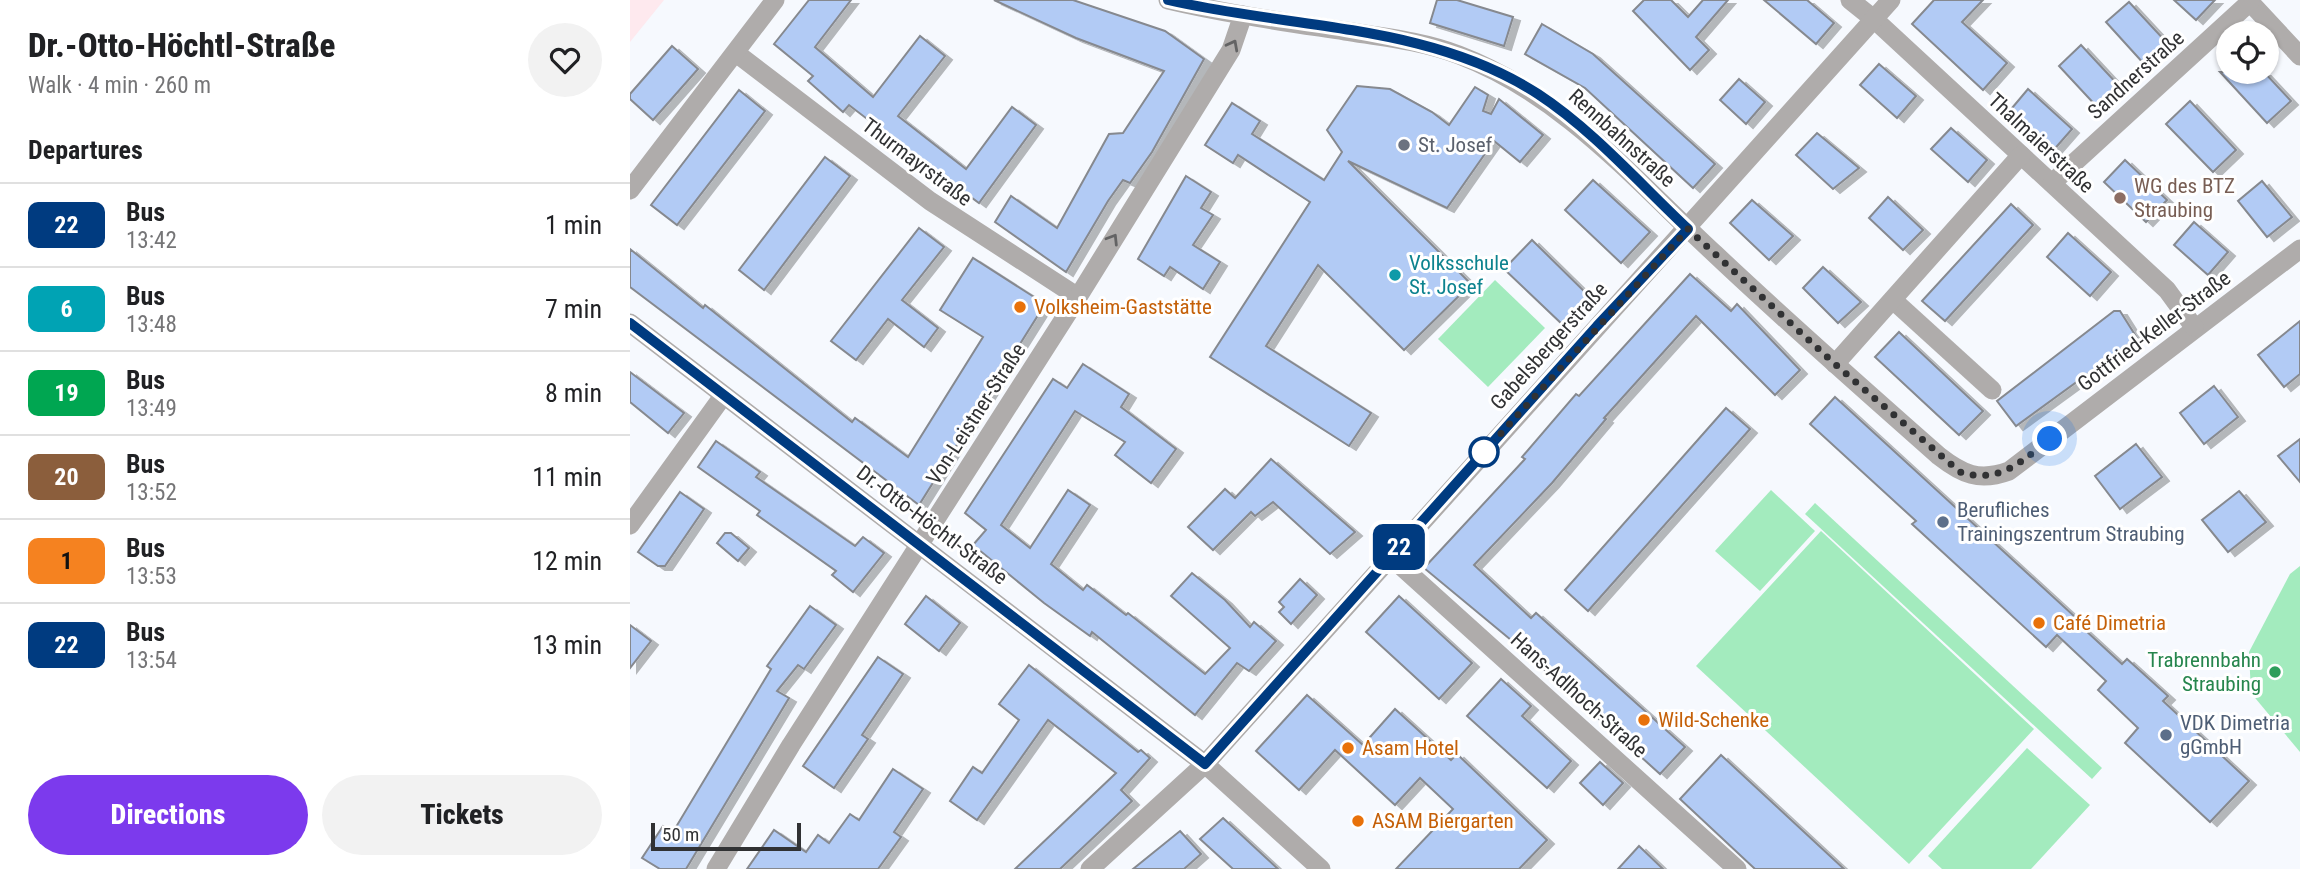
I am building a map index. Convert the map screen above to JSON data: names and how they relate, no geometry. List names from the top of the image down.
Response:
{
  "streets": {
    "street": [
      "Sandnerstraße",
      "Rennbahnstraße",
      "Thalmaierstraße",
      "Thurmayrstraße",
      "Gottfried-Keller-Straße",
      "Gabelsbergerstraße",
      "Von-Leistner-Straße",
      "Dr.-Otto-Höchtl-Straße",
      "Hans-Adlhoch-Straße"
    ]
  },
  "crossings": [
    ["Sandnerstraße", "Thalmaierstraße"],
    ["Rennbahnstraße", "Gottfried-Keller-Straße"],
    ["Rennbahnstraße", "Gabelsbergerstraße"],
    ["Rennbahnstraße", "Von-Leistner-Straße"],
    ["Thalmaierstraße", "Gottfried-Keller-Straße"],
    ["Thalmaierstraße", "Gabelsbergerstraße"],
    ["Thurmayrstraße", "Von-Leistner-Straße"],
    ["Gabelsbergerstraße", "Dr.-Otto-Höchtl-Straße"],
    ["Gabelsbergerstraße", "Hans-Adlhoch-Straße"],
    ["Von-Leistner-Straße", "Dr.-Otto-Höchtl-Straße"]
  ],
  "places": [
    "St. Josef",
    "WG des BTZ Straubing",
    "Volksschule St. Josef",
    "Volksheim-Gaststätte",
    "Berufliches Trainingszentrum Straubing",
    "Café Dimetria",
    "Trabrennbahn Straubing",
    "Wild-Schenke",
    "VDK Dimetria gGmbH",
    "Asam Hotel",
    "ASAM Biergarten"
  ],
  "lines": ["bus line 22"],
  "scale_bar": "50 m",
  "page": {
    "heading": [
      ["Dr.-Otto-Höchtl-Straße", "Walk · 4 min · 260 m"],
      "Departures"
    ],
    "on_map": "22",
    "list": [
      {
        "mark": "22",
        "name": "Bus",
        "note": "13:42",
        "value": "1 min"
      },
      {
        "mark": "6",
        "name": "Bus",
        "note": "13:48",
        "value": "7 min"
      },
      {
        "mark": "19",
        "name": "Bus",
        "note": "13:49",
        "value": "8 min"
      },
      {
        "mark": "20",
        "name": "Bus",
        "note": "13:52",
        "value": "11 min"
      },
      {
        "mark": "1",
        "name": "Bus",
        "note": "13:53",
        "value": "12 min"
      },
      {
        "mark": "22",
        "name": "Bus",
        "note": "13:54",
        "value": "13 min"
      }
    ],
    "buttons": ["Directions", "Tickets"],
    "scale": "50 m"
  }
}
